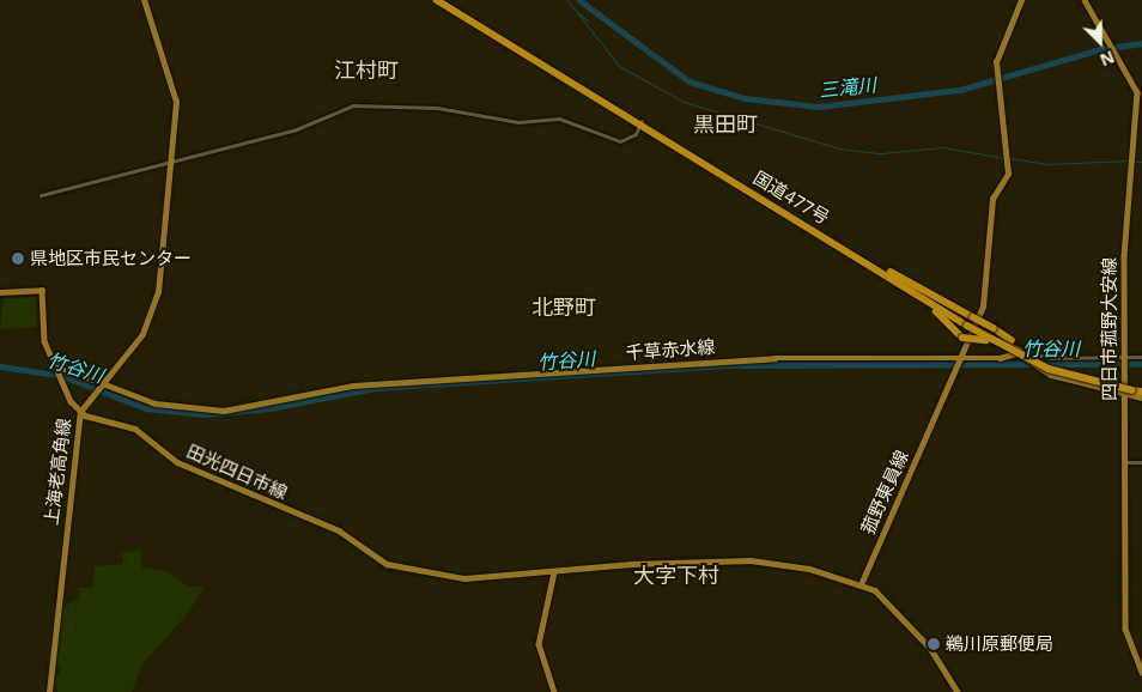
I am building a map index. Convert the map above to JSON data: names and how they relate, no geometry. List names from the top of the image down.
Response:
{
  "streets": {
    "highway": ["国道477号"],
    "main road": [
      "四日市菰野大安線",
      "千草赤水線",
      "上海老高角線",
      "田光四日市線",
      "菰野東員線"
    ]
  },
  "crossings": [
    ["千草赤水線", "上海老高角線"],
    ["千草赤水線", "菰野東員線"],
    ["上海老高角線", "田光四日市線"]
  ],
  "districts": [
    "江村町",
    "黒田町",
    "北野町",
    "大字下村"
  ],
  "water": ["三滝川", "竹谷川"],
  "places": ["県地区市民センター", "鵜川原郵便局"],
  "north": "bottom right"
}
